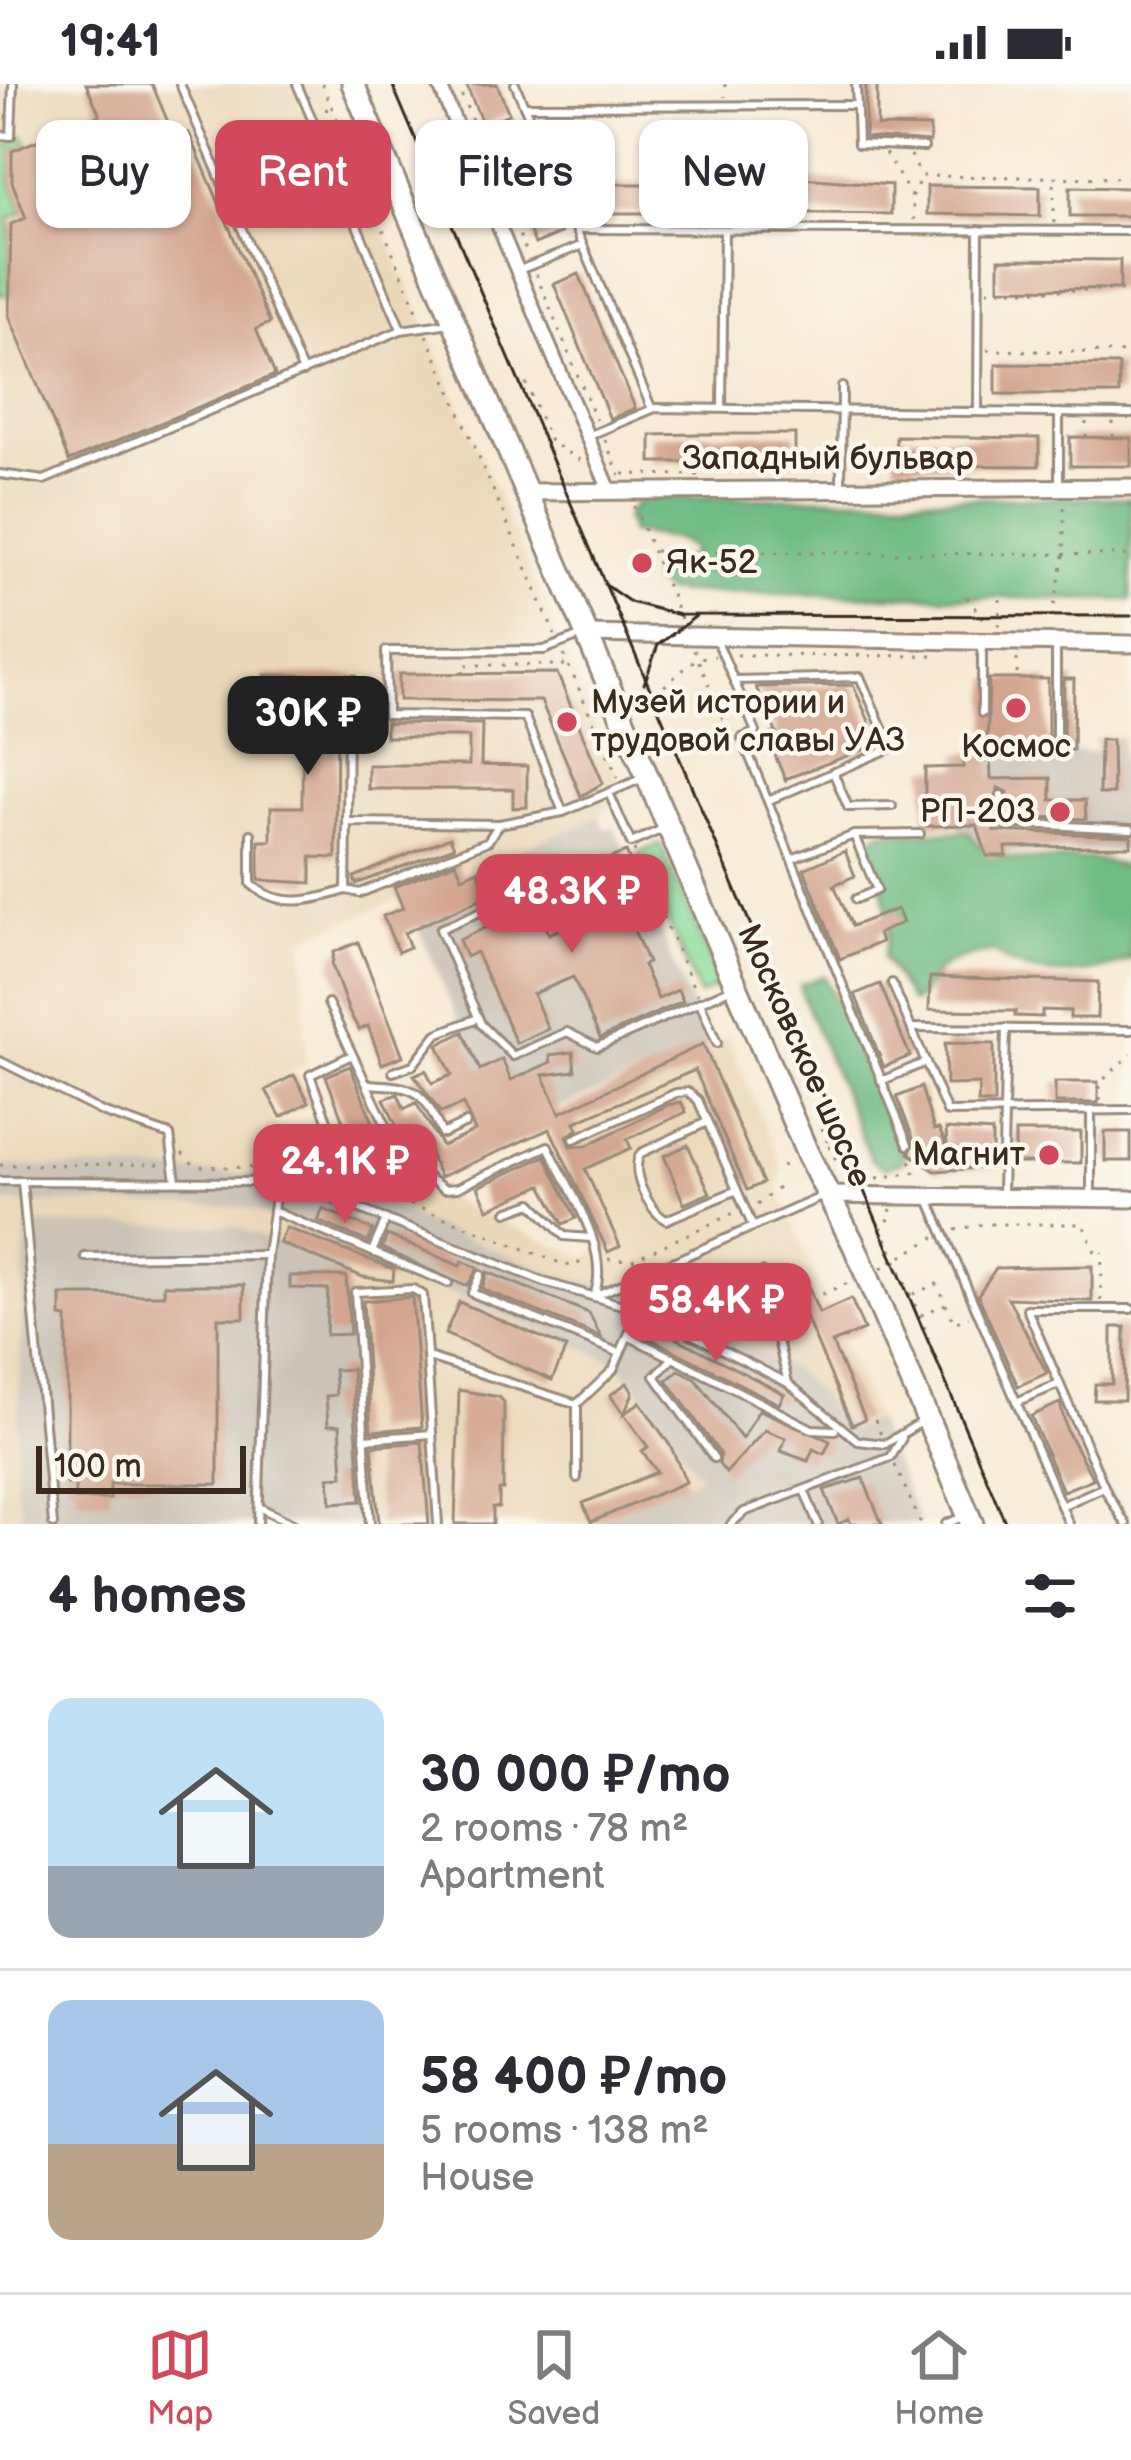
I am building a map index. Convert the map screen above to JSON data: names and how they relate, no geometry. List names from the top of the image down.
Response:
{
  "streets": {
    "main road": ["Московское шоссе"],
    "street": ["Западный бульвар"]
  },
  "crossings": [
    ["Западный бульвар", "Московское шоссе"]
  ],
  "places": [
    "Як-52",
    "Космос",
    "Музей истории и трудовой славы УАЗ",
    "РП-203",
    "Магнит"
  ],
  "scale_bar": "100 m",
  "page": {
    "status": "19:41",
    "chip": [
      "Buy",
      "Rent",
      "Filters",
      "New"
    ],
    "price": [
      "30K ₽",
      "48.3K ₽",
      "24.1K ₽",
      "58.4K ₽"
    ],
    "scale": "100 m",
    "heading": "4 homes",
    "list": [
      {
        "name": "30 000 ₽/mo",
        "note": "2 rooms · 78 m² · Apartment"
      },
      {
        "name": "58 400 ₽/mo",
        "note": "5 rooms · 138 m² · House"
      }
    ],
    "tabs": ["Map", "Saved", "Home"]
  }
}
